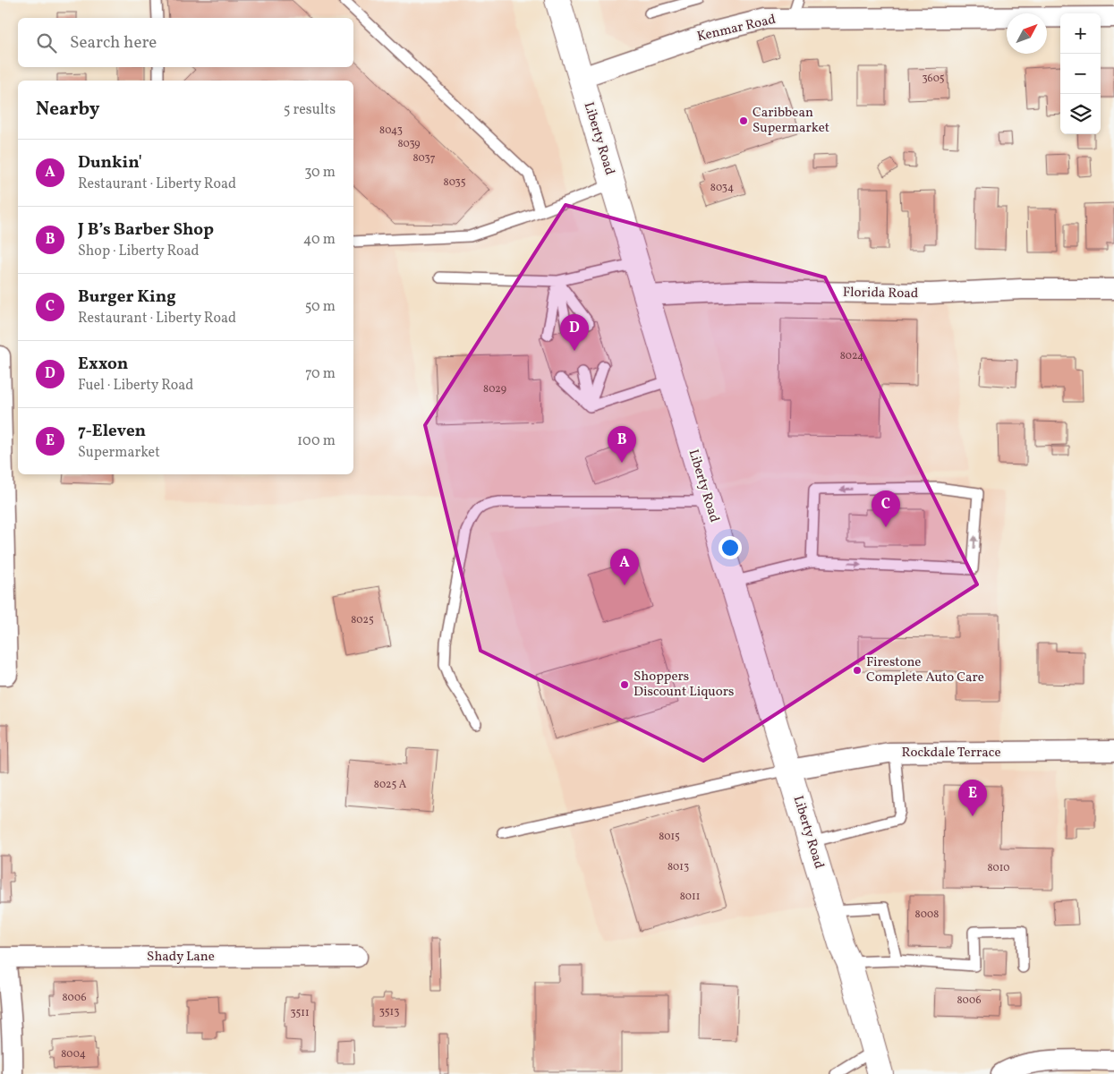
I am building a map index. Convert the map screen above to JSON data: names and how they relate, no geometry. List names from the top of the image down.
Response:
{
  "streets": {
    "main road": ["Liberty Road"],
    "street": [
      "Kenmar Road",
      "Florida Road",
      "Rockdale Terrace",
      "Shady Lane"
    ]
  },
  "crossings": [
    ["Kenmar Road", "Liberty Road"],
    ["Liberty Road", "Florida Road"],
    ["Liberty Road", "Rockdale Terrace"]
  ],
  "places": ["Caribbean Supermarket", "Firestone Complete Auto Care", "Shoppers Discount Liquors"],
  "house_numbers": [
    "3605",
    "8043",
    "8039",
    "8037",
    "8035",
    "8034",
    "8024",
    "8029",
    "8025",
    "8025 A",
    "8015",
    "8013",
    "8010",
    "8011",
    "8008",
    "8006",
    "8006",
    "3513",
    "3511",
    "8004"
  ],
  "north": "top right",
  "page": {
    "map_buttons": ["+", "−"],
    "search": "Search here",
    "heading": ["Nearby", "5 results"],
    "list": [
      {
        "mark": "A",
        "name": "Dunkin'",
        "note": "Restaurant · Liberty Road",
        "value": "30 m"
      },
      {
        "mark": "B",
        "name": "J B’s Barber Shop",
        "note": "Shop · Liberty Road",
        "value": "40 m"
      },
      {
        "mark": "C",
        "name": "Burger King",
        "note": "Restaurant · Liberty Road",
        "value": "50 m"
      },
      {
        "mark": "D",
        "name": "Exxon",
        "note": "Fuel · Liberty Road",
        "value": "70 m"
      },
      {
        "mark": "E",
        "name": "7-Eleven",
        "note": "Supermarket",
        "value": "100 m"
      }
    ],
    "pins": [
      "D",
      "B",
      "C",
      "A",
      "E"
    ]
  }
}
